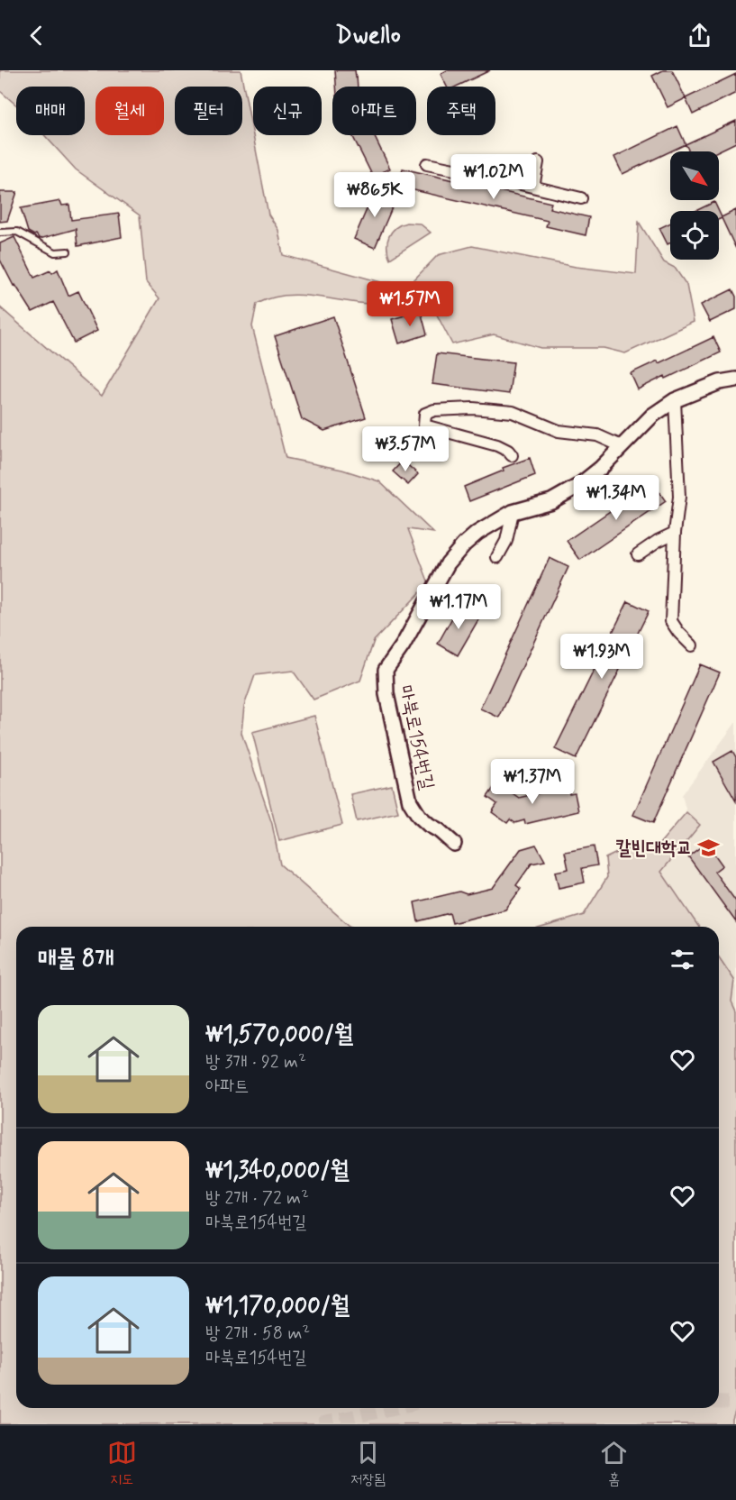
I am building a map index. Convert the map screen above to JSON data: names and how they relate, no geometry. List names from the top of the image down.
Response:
{
  "streets": {
    "street": ["마북로154번길"]
  },
  "places": {
    "school or university": ["칼빈대학교"]
  },
  "north": "bottom right",
  "page": {
    "header": "Dwello",
    "chip": [
      "매매",
      "월세",
      "필터",
      "신규",
      "아파트",
      "주택"
    ],
    "price": [
      "₩1.02M",
      "₩865K",
      "₩1.57M",
      "₩3.57M",
      "₩1.34M",
      "₩1.17M",
      "₩1.93M",
      "₩1.37M"
    ],
    "heading": "매물 8개",
    "list": [
      {
        "name": "₩1,570,000/월",
        "note": "방 3개 · 92 m² · 아파트"
      },
      {
        "name": "₩1,340,000/월",
        "note": "방 2개 · 72 m² · 마북로154번길"
      },
      {
        "name": "₩1,170,000/월",
        "note": "방 2개 · 58 m² · 마북로154번길"
      }
    ],
    "tabs": ["지도", "저장됨", "홈"]
  }
}
